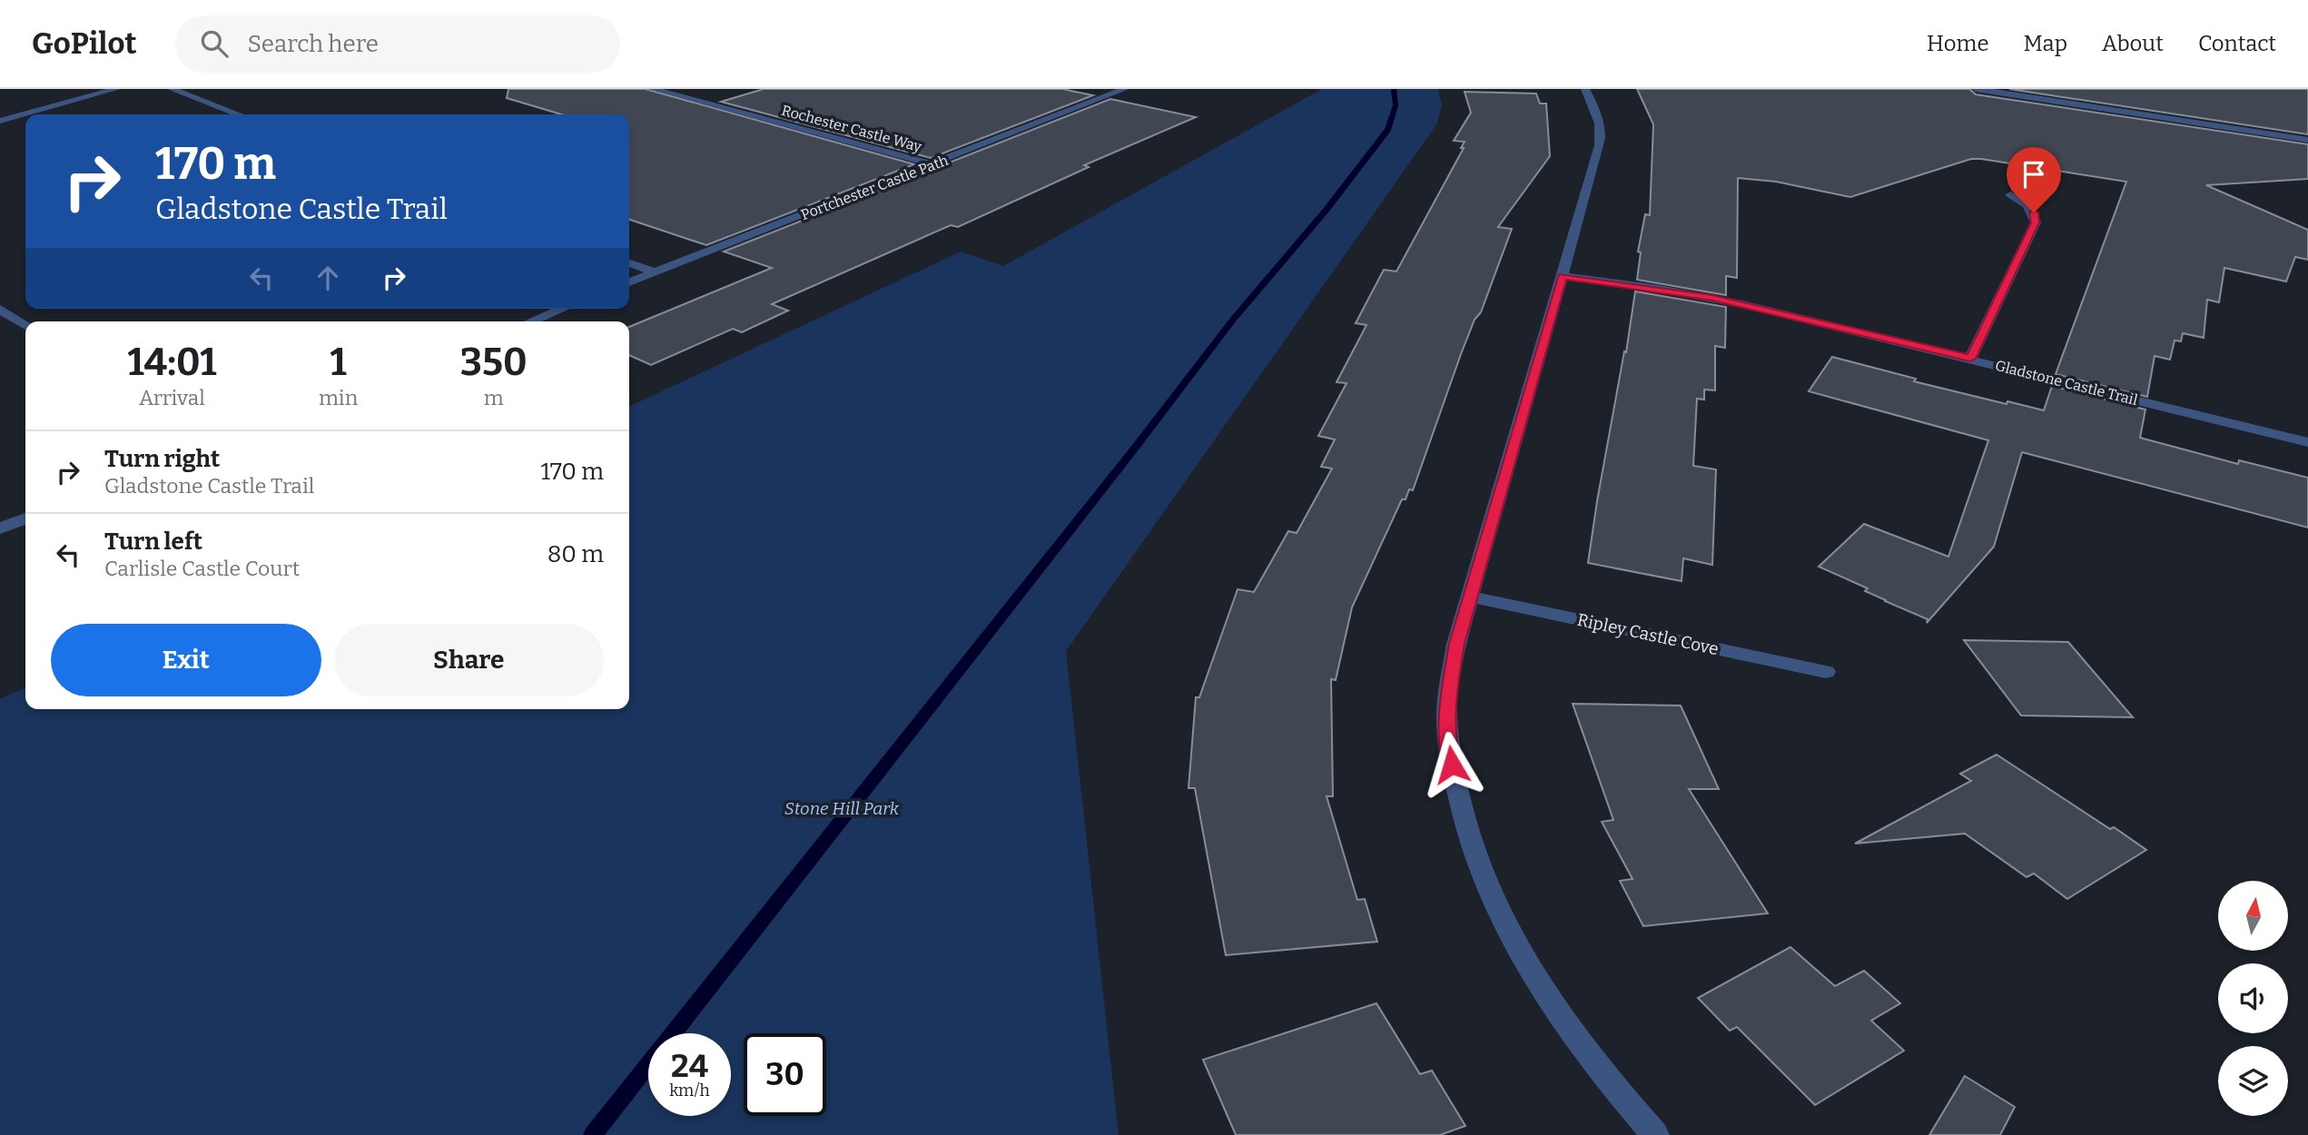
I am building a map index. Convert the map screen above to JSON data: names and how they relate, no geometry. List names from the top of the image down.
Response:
{
  "streets": {
    "street": [
      "Rochester Castle Way",
      "Portchester Castle Path",
      "Gladstone Castle Trail",
      "Ripley Castle Cove"
    ]
  },
  "crossings": [
    ["Rochester Castle Way", "Portchester Castle Path"]
  ],
  "parks": ["Stone Hill Park"],
  "north": "top",
  "page": {
    "header": "GoPilot",
    "search": "Search here",
    "nav": [
      "Home",
      "Map",
      "About",
      "Contact"
    ],
    "turn": ["170 m", "Gladstone Castle Trail"],
    "eta": [
      "14:01",
      "Arrival",
      "1",
      "min",
      "350",
      "m"
    ],
    "list": [
      {
        "name": "Turn right",
        "note": "Gladstone Castle Trail",
        "value": "170 m"
      },
      {
        "name": "Turn left",
        "note": "Carlisle Castle Court",
        "value": "80 m"
      }
    ],
    "buttons": ["Exit", "Share"],
    "speed": "24 km/h",
    "limit": "30"
  }
}
